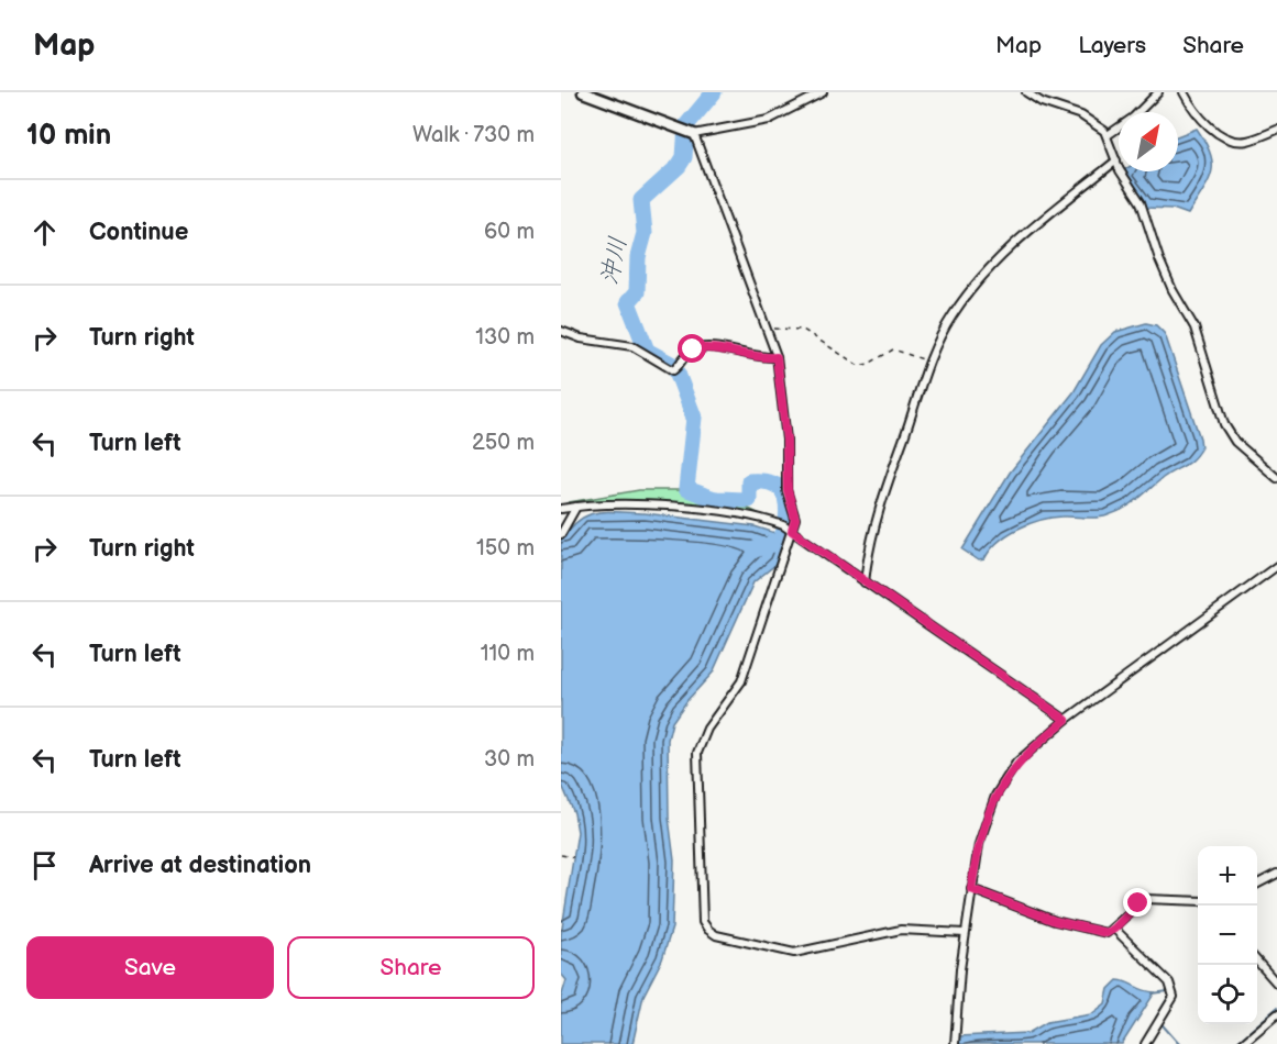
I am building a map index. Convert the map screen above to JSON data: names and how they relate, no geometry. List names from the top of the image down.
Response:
{
  "water": ["沖川"],
  "north": "top right",
  "page": {
    "header": "Map",
    "nav": ["Map", "Layers", "Share"],
    "heading": ["10 min", "Walk · 730 m"],
    "list": [
      ["Continue", "60 m"],
      ["Turn right", "130 m"],
      ["Turn left", "250 m"],
      ["Turn right", "150 m"],
      ["Turn left", "110 m"],
      ["Turn left", "30 m"],
      "Arrive at destination"
    ],
    "map_buttons": ["+", "−"],
    "buttons": ["Save", "Share"]
  }
}
